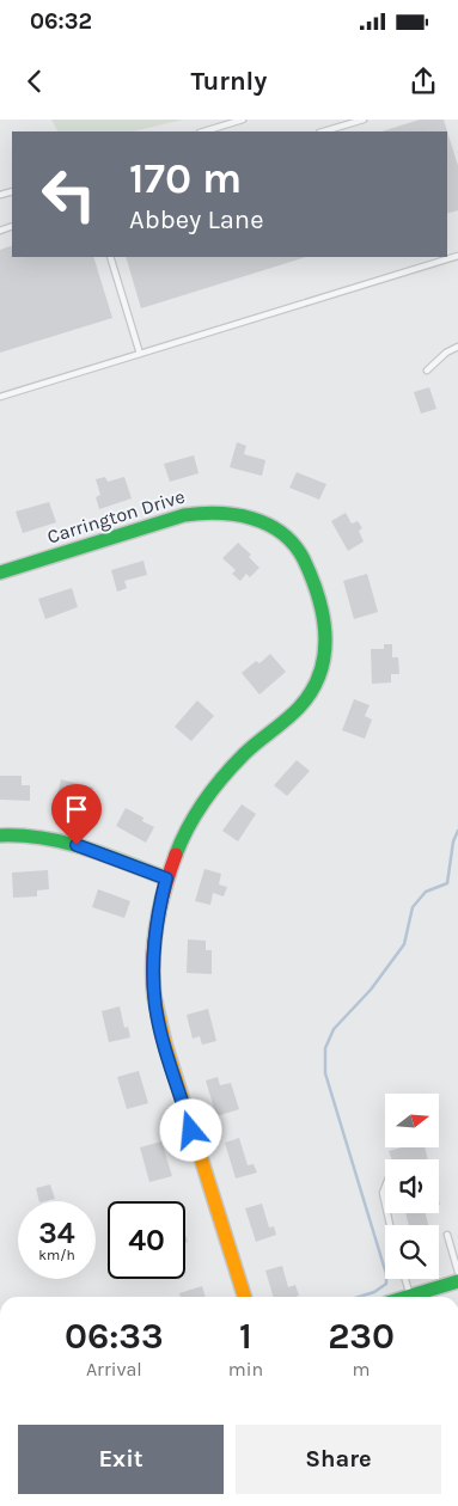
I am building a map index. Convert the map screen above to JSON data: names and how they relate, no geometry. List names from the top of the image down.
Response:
{
  "streets": {
    "street": ["Carrington Drive"]
  },
  "north": "right",
  "page": {
    "status": "06:32",
    "header": "Turnly",
    "turn": ["170 m", "Abbey Lane"],
    "speed": "34 km/h",
    "limit": "40",
    "eta": [
      "06:33",
      "Arrival",
      "1",
      "min",
      "230",
      "m"
    ],
    "buttons": ["Exit", "Share"]
  }
}
